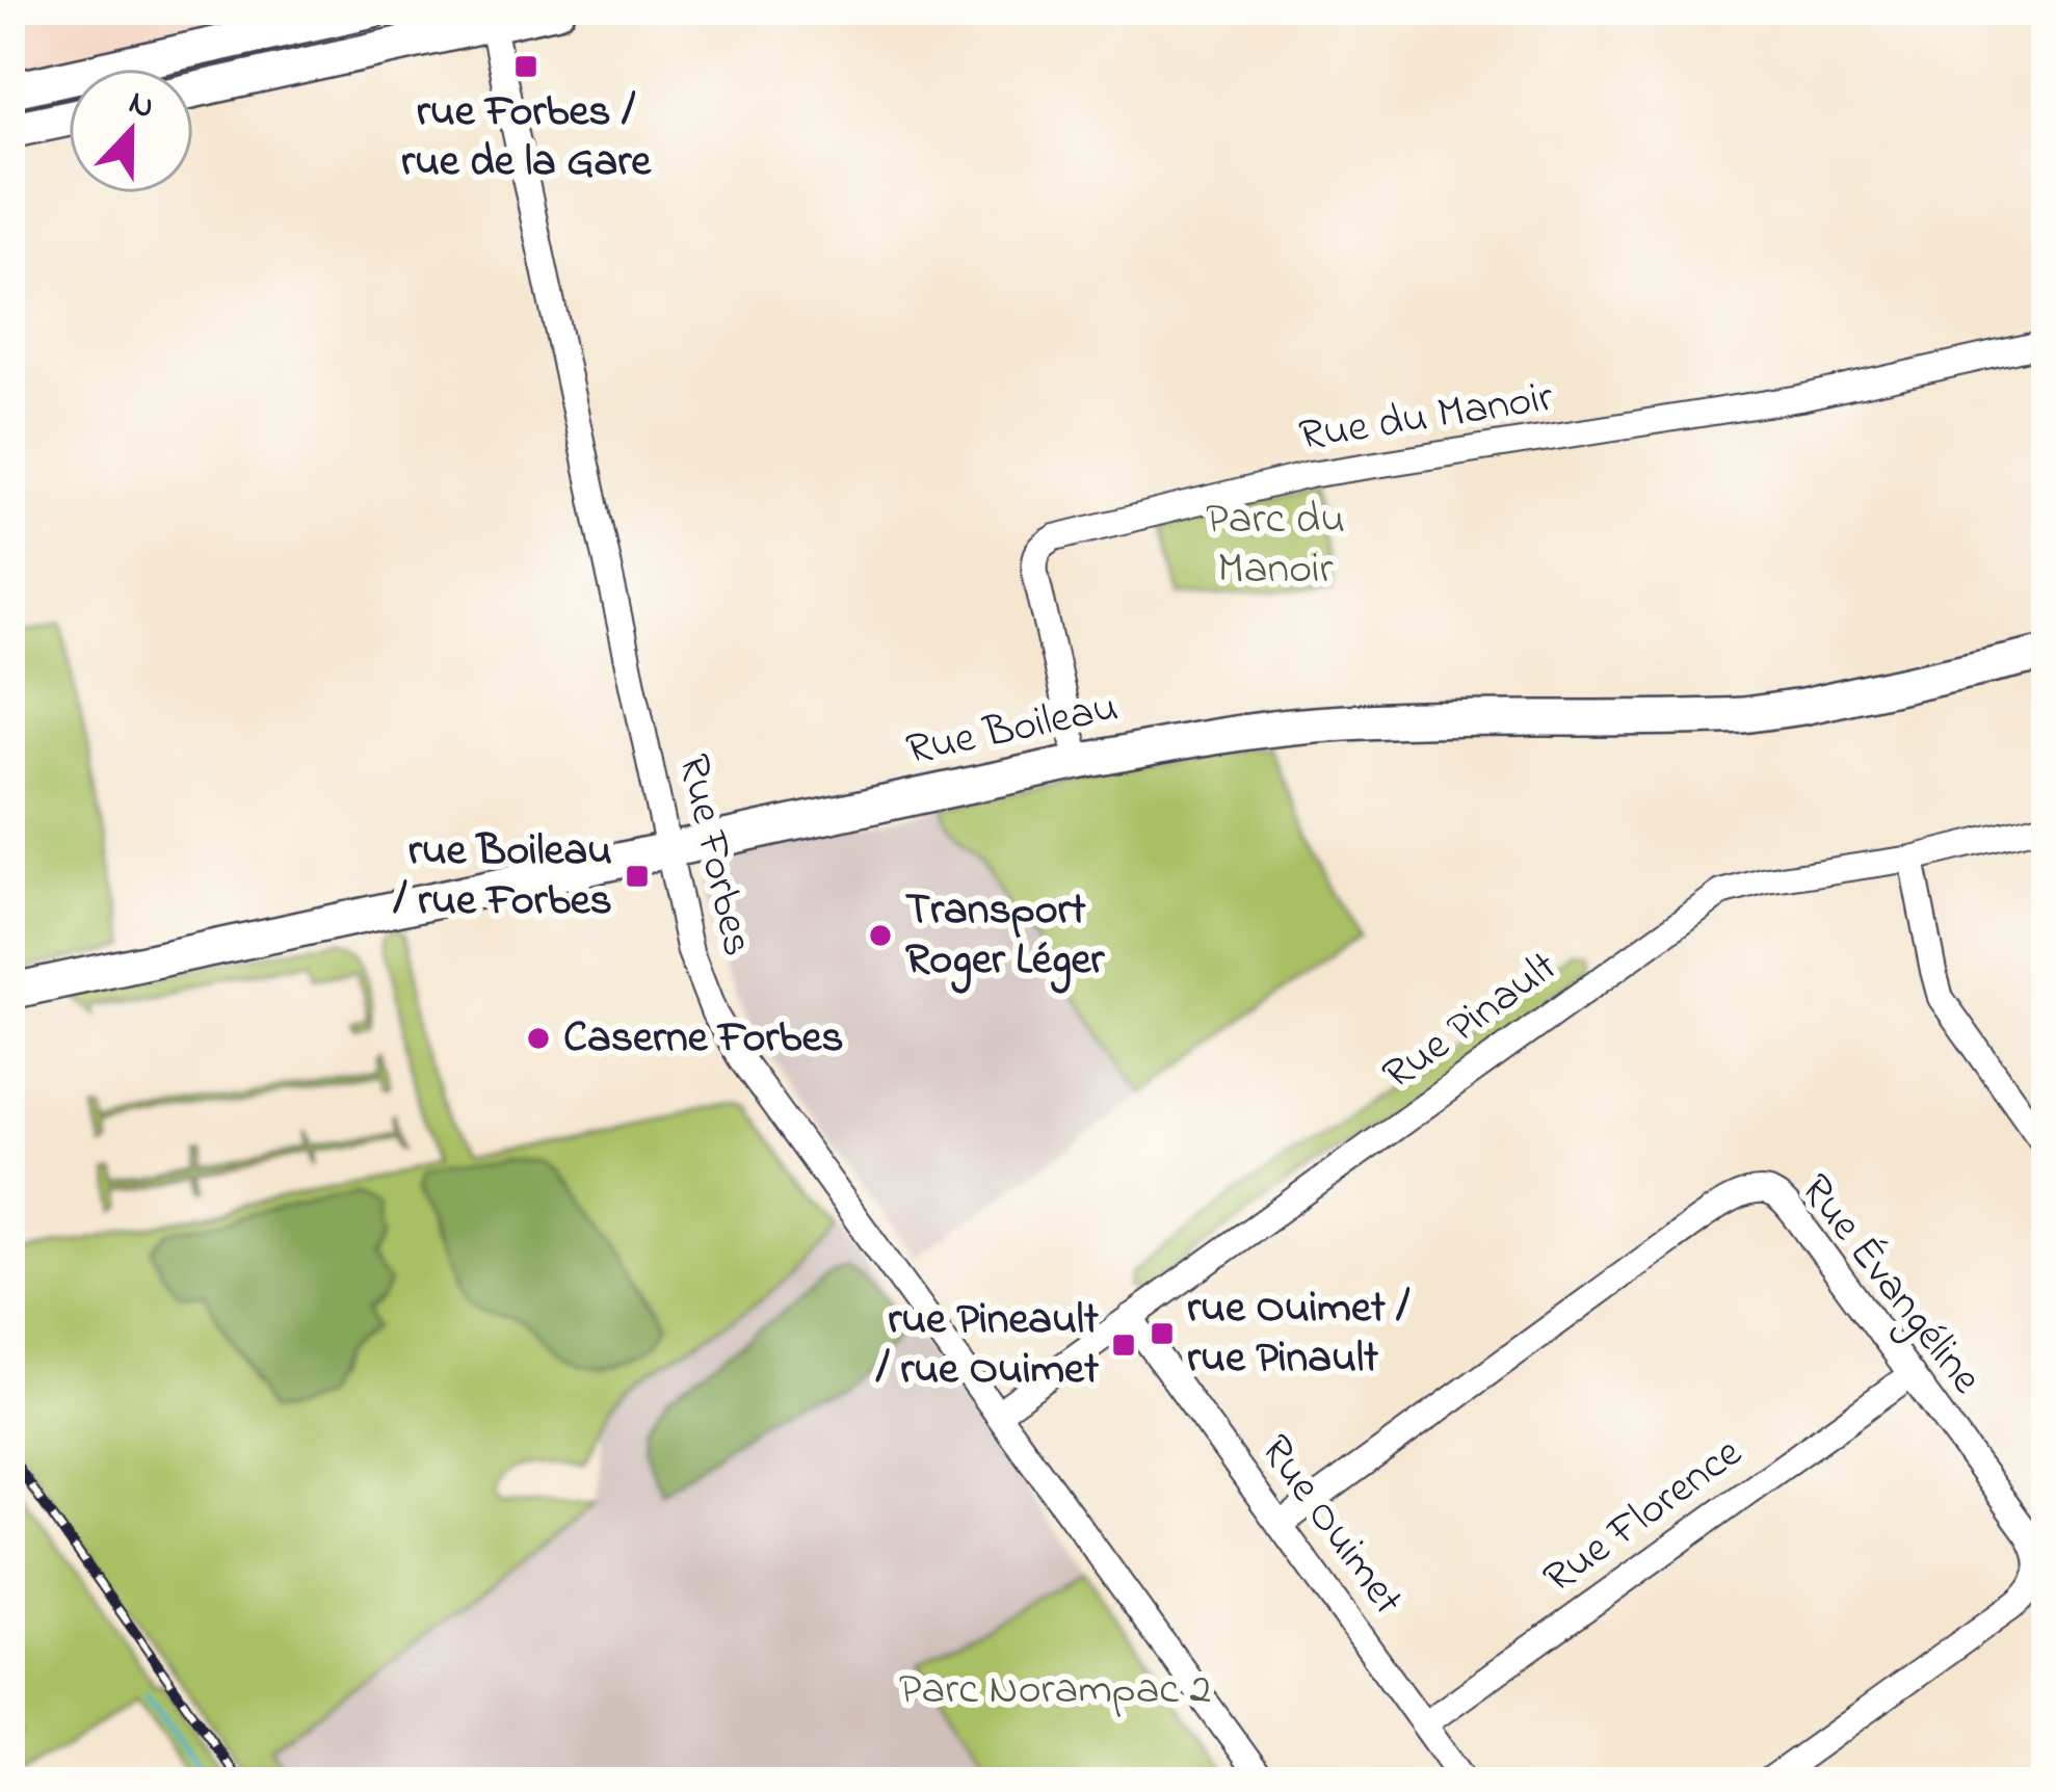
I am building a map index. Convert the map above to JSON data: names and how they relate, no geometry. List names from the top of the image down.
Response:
{
  "streets": {
    "street": [
      "Rue du Manoir",
      "Rue Boileau",
      "Rue Forbes",
      "Rue Pinault",
      "Rue Évangéline",
      "Rue Florence",
      "Rue Ouimet"
    ]
  },
  "crossings": [
    ["Rue du Manoir", "Rue Boileau"],
    ["Rue Boileau", "Rue Forbes"],
    ["Rue Forbes", "Rue Pinault"],
    ["Rue Pinault", "Rue Ouimet"],
    ["Rue Évangéline", "Rue Florence"],
    ["Rue Évangéline", "Rue Ouimet"],
    ["Rue Florence", "Rue Ouimet"]
  ],
  "parks": ["Parc du Manoir", "Parc Norampac 2"],
  "places": {
    "transit": [
      "rue Forbes / rue de la Gare",
      "rue Boileau / rue Forbes",
      "rue Ouimet / rue Pinault",
      "rue Pineault / rue Ouimet"
    ],
    "other": ["Transport Roger Léger", "Caserne Forbes"]
  },
  "north": "top"
}
